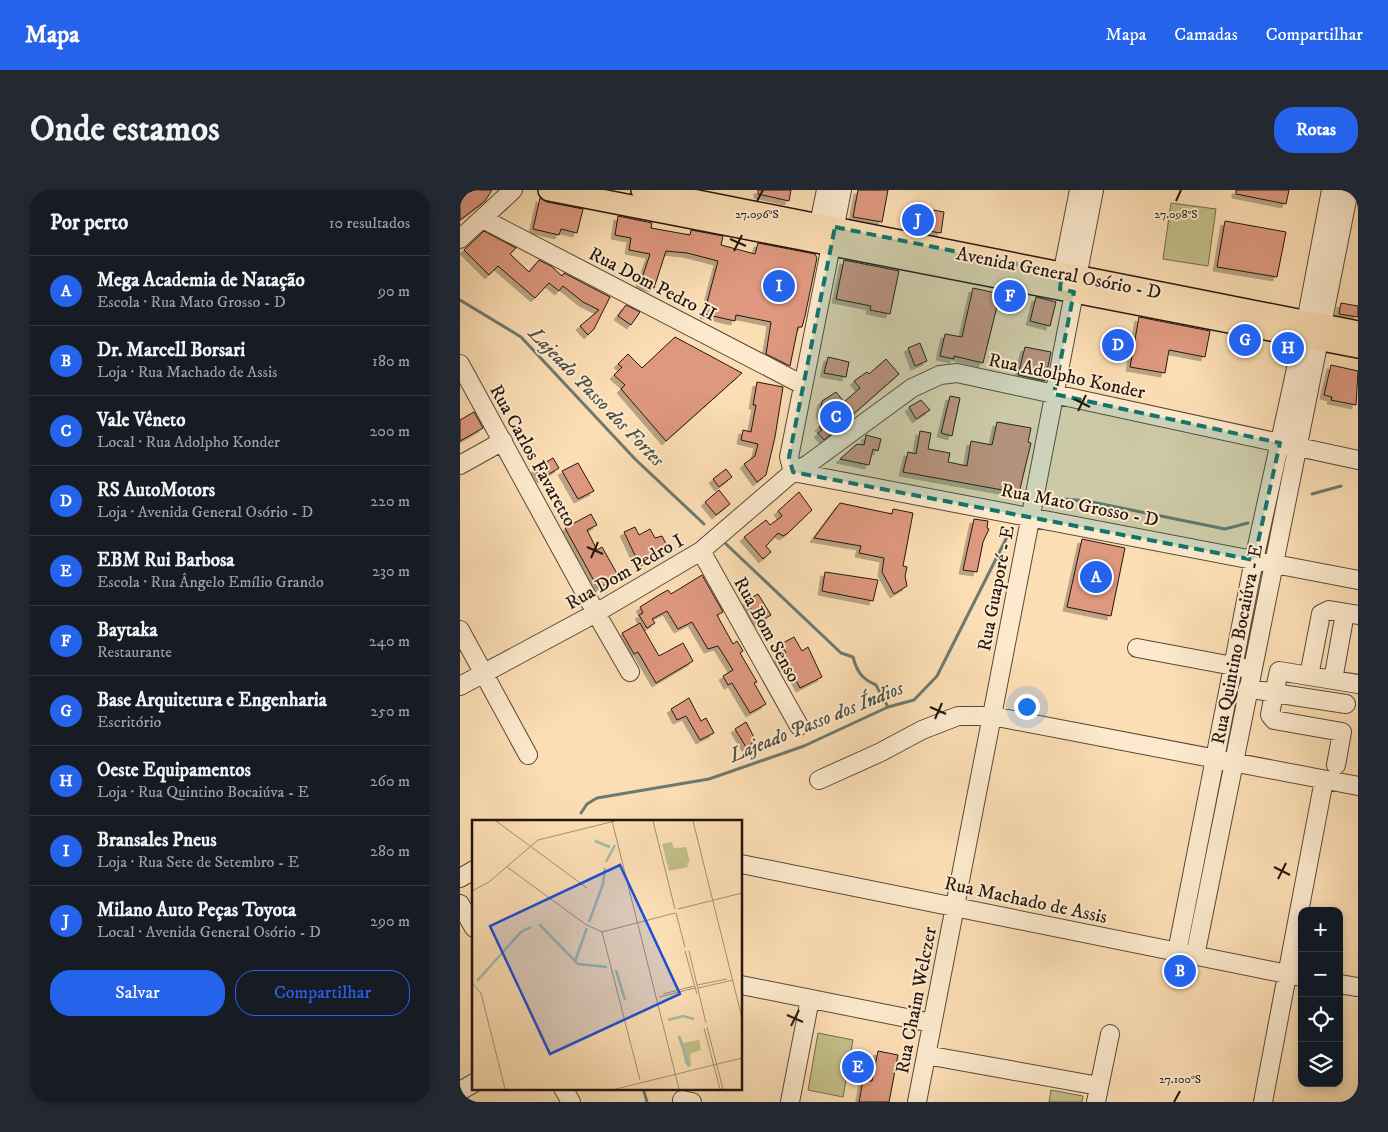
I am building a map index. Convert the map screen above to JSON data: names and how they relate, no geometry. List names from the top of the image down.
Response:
{
  "streets": {
    "main road": ["Avenida General Osório - D"],
    "street": [
      "Rua Dom Pedro II",
      "Rua Adolpho Konder",
      "Rua Carlos Favaretto",
      "Rua Mato Grosso - D",
      "Rua Dom Pedro I",
      "Rua Guaporé - E",
      "Rua Bom Senso",
      "Rua Quintino Bocaiúva - E",
      "Rua Machado de Assis",
      "Rua Chaim Welczer"
    ]
  },
  "crossings": [
    ["Avenida General Osório - D", "Rua Guaporé - E"],
    ["Avenida General Osório - D", "Rua Quintino Bocaiúva - E"],
    ["Rua Adolpho Konder", "Rua Mato Grosso - D"],
    ["Rua Adolpho Konder", "Rua Dom Pedro I"],
    ["Rua Adolpho Konder", "Rua Guaporé - E"],
    ["Rua Adolpho Konder", "Rua Quintino Bocaiúva - E"],
    ["Rua Carlos Favaretto", "Rua Dom Pedro I"],
    ["Rua Mato Grosso - D", "Rua Dom Pedro I"],
    ["Rua Mato Grosso - D", "Rua Guaporé - E"],
    ["Rua Mato Grosso - D", "Rua Quintino Bocaiúva - E"],
    ["Rua Dom Pedro I", "Rua Bom Senso"],
    ["Rua Guaporé - E", "Rua Machado de Assis"],
    ["Rua Guaporé - E", "Rua Chaim Welczer"],
    ["Rua Quintino Bocaiúva - E", "Rua Machado de Assis"],
    ["Rua Machado de Assis", "Rua Chaim Welczer"]
  ],
  "water": ["Lajeado Passo dos Fortes", "Lajeado Passo dos Índios"],
  "page": {
    "header": "Mapa",
    "nav": ["Mapa", "Camadas", "Compartilhar"],
    "buttons": [
      "Rotas",
      ["Salvar", "Compartilhar"]
    ],
    "title": "Onde estamos",
    "heading": ["Por perto", "10 resultados"],
    "pins": [
      "J",
      "I",
      "F",
      "G",
      "D",
      "H",
      "C",
      "A",
      "B",
      "E"
    ],
    "list": [
      {
        "mark": "A",
        "name": "Mega Academia de Natação",
        "note": "Escola · Rua Mato Grosso - D",
        "value": "90 m"
      },
      {
        "mark": "B",
        "name": "Dr. Marcell Borsari",
        "note": "Loja · Rua Machado de Assis",
        "value": "180 m"
      },
      {
        "mark": "C",
        "name": "Vale Vêneto",
        "note": "Local · Rua Adolpho Konder",
        "value": "200 m"
      },
      {
        "mark": "D",
        "name": "RS AutoMotors",
        "note": "Loja · Avenida General Osório - D",
        "value": "220 m"
      },
      {
        "mark": "E",
        "name": "EBM Rui Barbosa",
        "note": "Escola · Rua Ângelo Emílio Grando",
        "value": "230 m"
      },
      {
        "mark": "F",
        "name": "Baytaka",
        "note": "Restaurante",
        "value": "240 m"
      },
      {
        "mark": "G",
        "name": "Base Arquitetura e Engenharia",
        "note": "Escritório",
        "value": "250 m"
      },
      {
        "mark": "H",
        "name": "Oeste Equipamentos",
        "note": "Loja · Rua Quintino Bocaiúva - E",
        "value": "260 m"
      },
      {
        "mark": "I",
        "name": "Bransales Pneus",
        "note": "Loja · Rua Sete de Setembro - E",
        "value": "280 m"
      },
      {
        "mark": "J",
        "name": "Milano Auto Peças Toyota",
        "note": "Local · Avenida General Osório - D",
        "value": "290 m"
      }
    ],
    "map_buttons": ["+", "−"]
  },
  "coordinates": ["27.096°S", "27.098°S", "27.100°S"]
}
